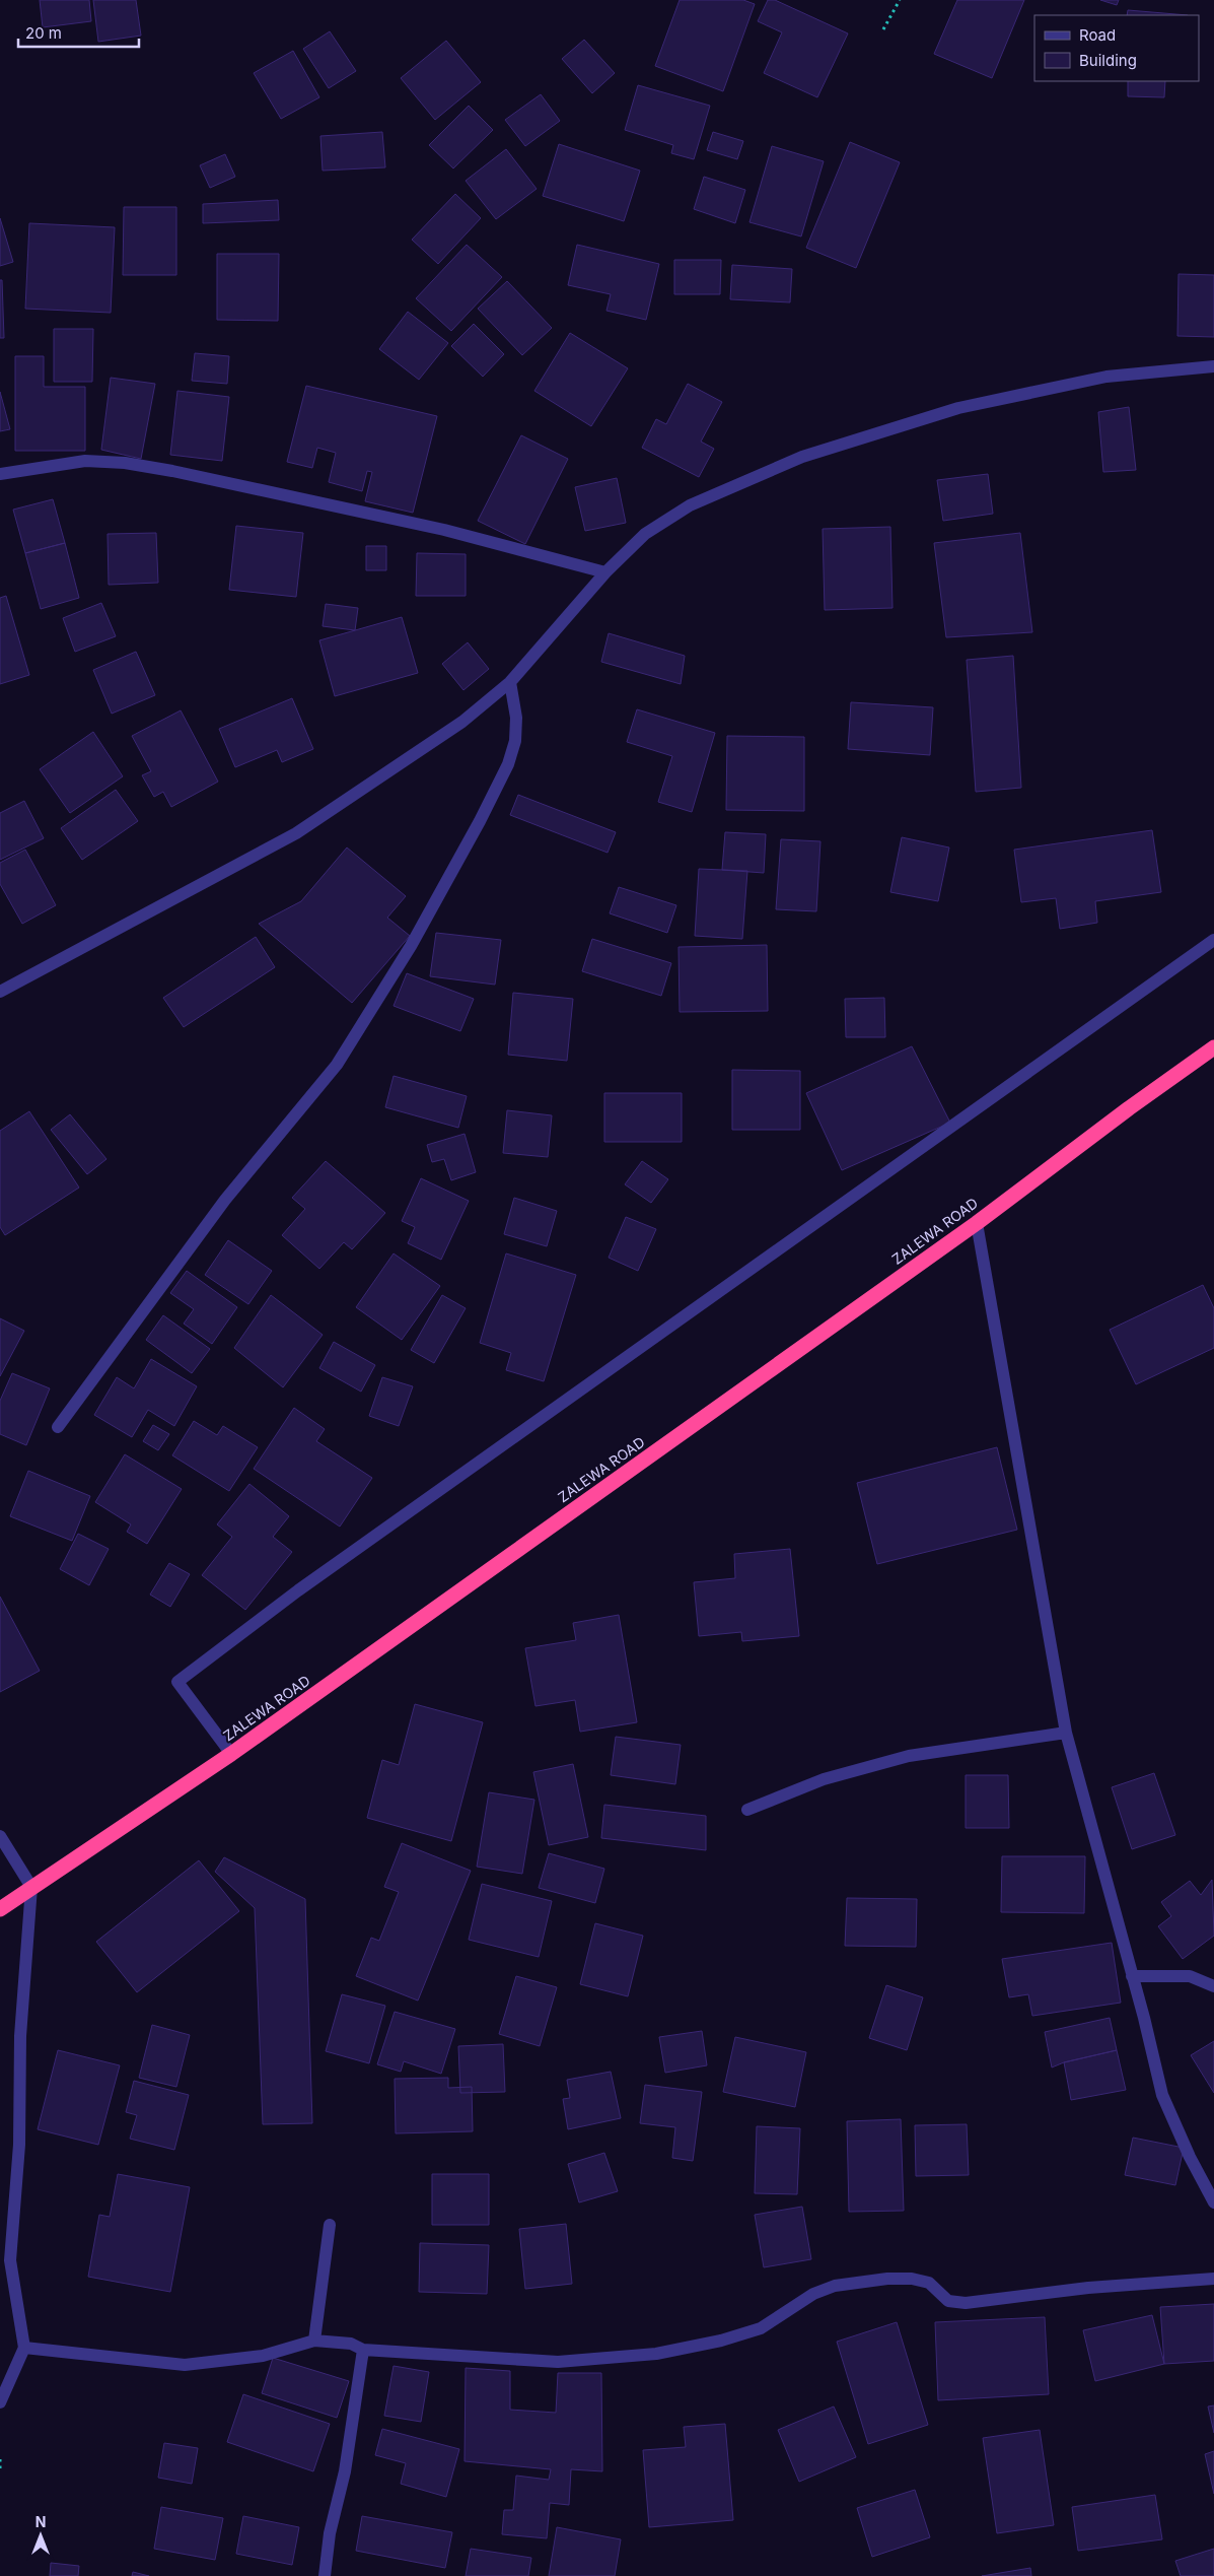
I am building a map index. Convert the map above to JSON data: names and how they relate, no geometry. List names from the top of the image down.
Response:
{
  "streets": {
    "highway": ["ZALEWA ROAD"]
  },
  "legend": ["Road", "Building"],
  "scale_bar": "20 m",
  "north": "top"
}
